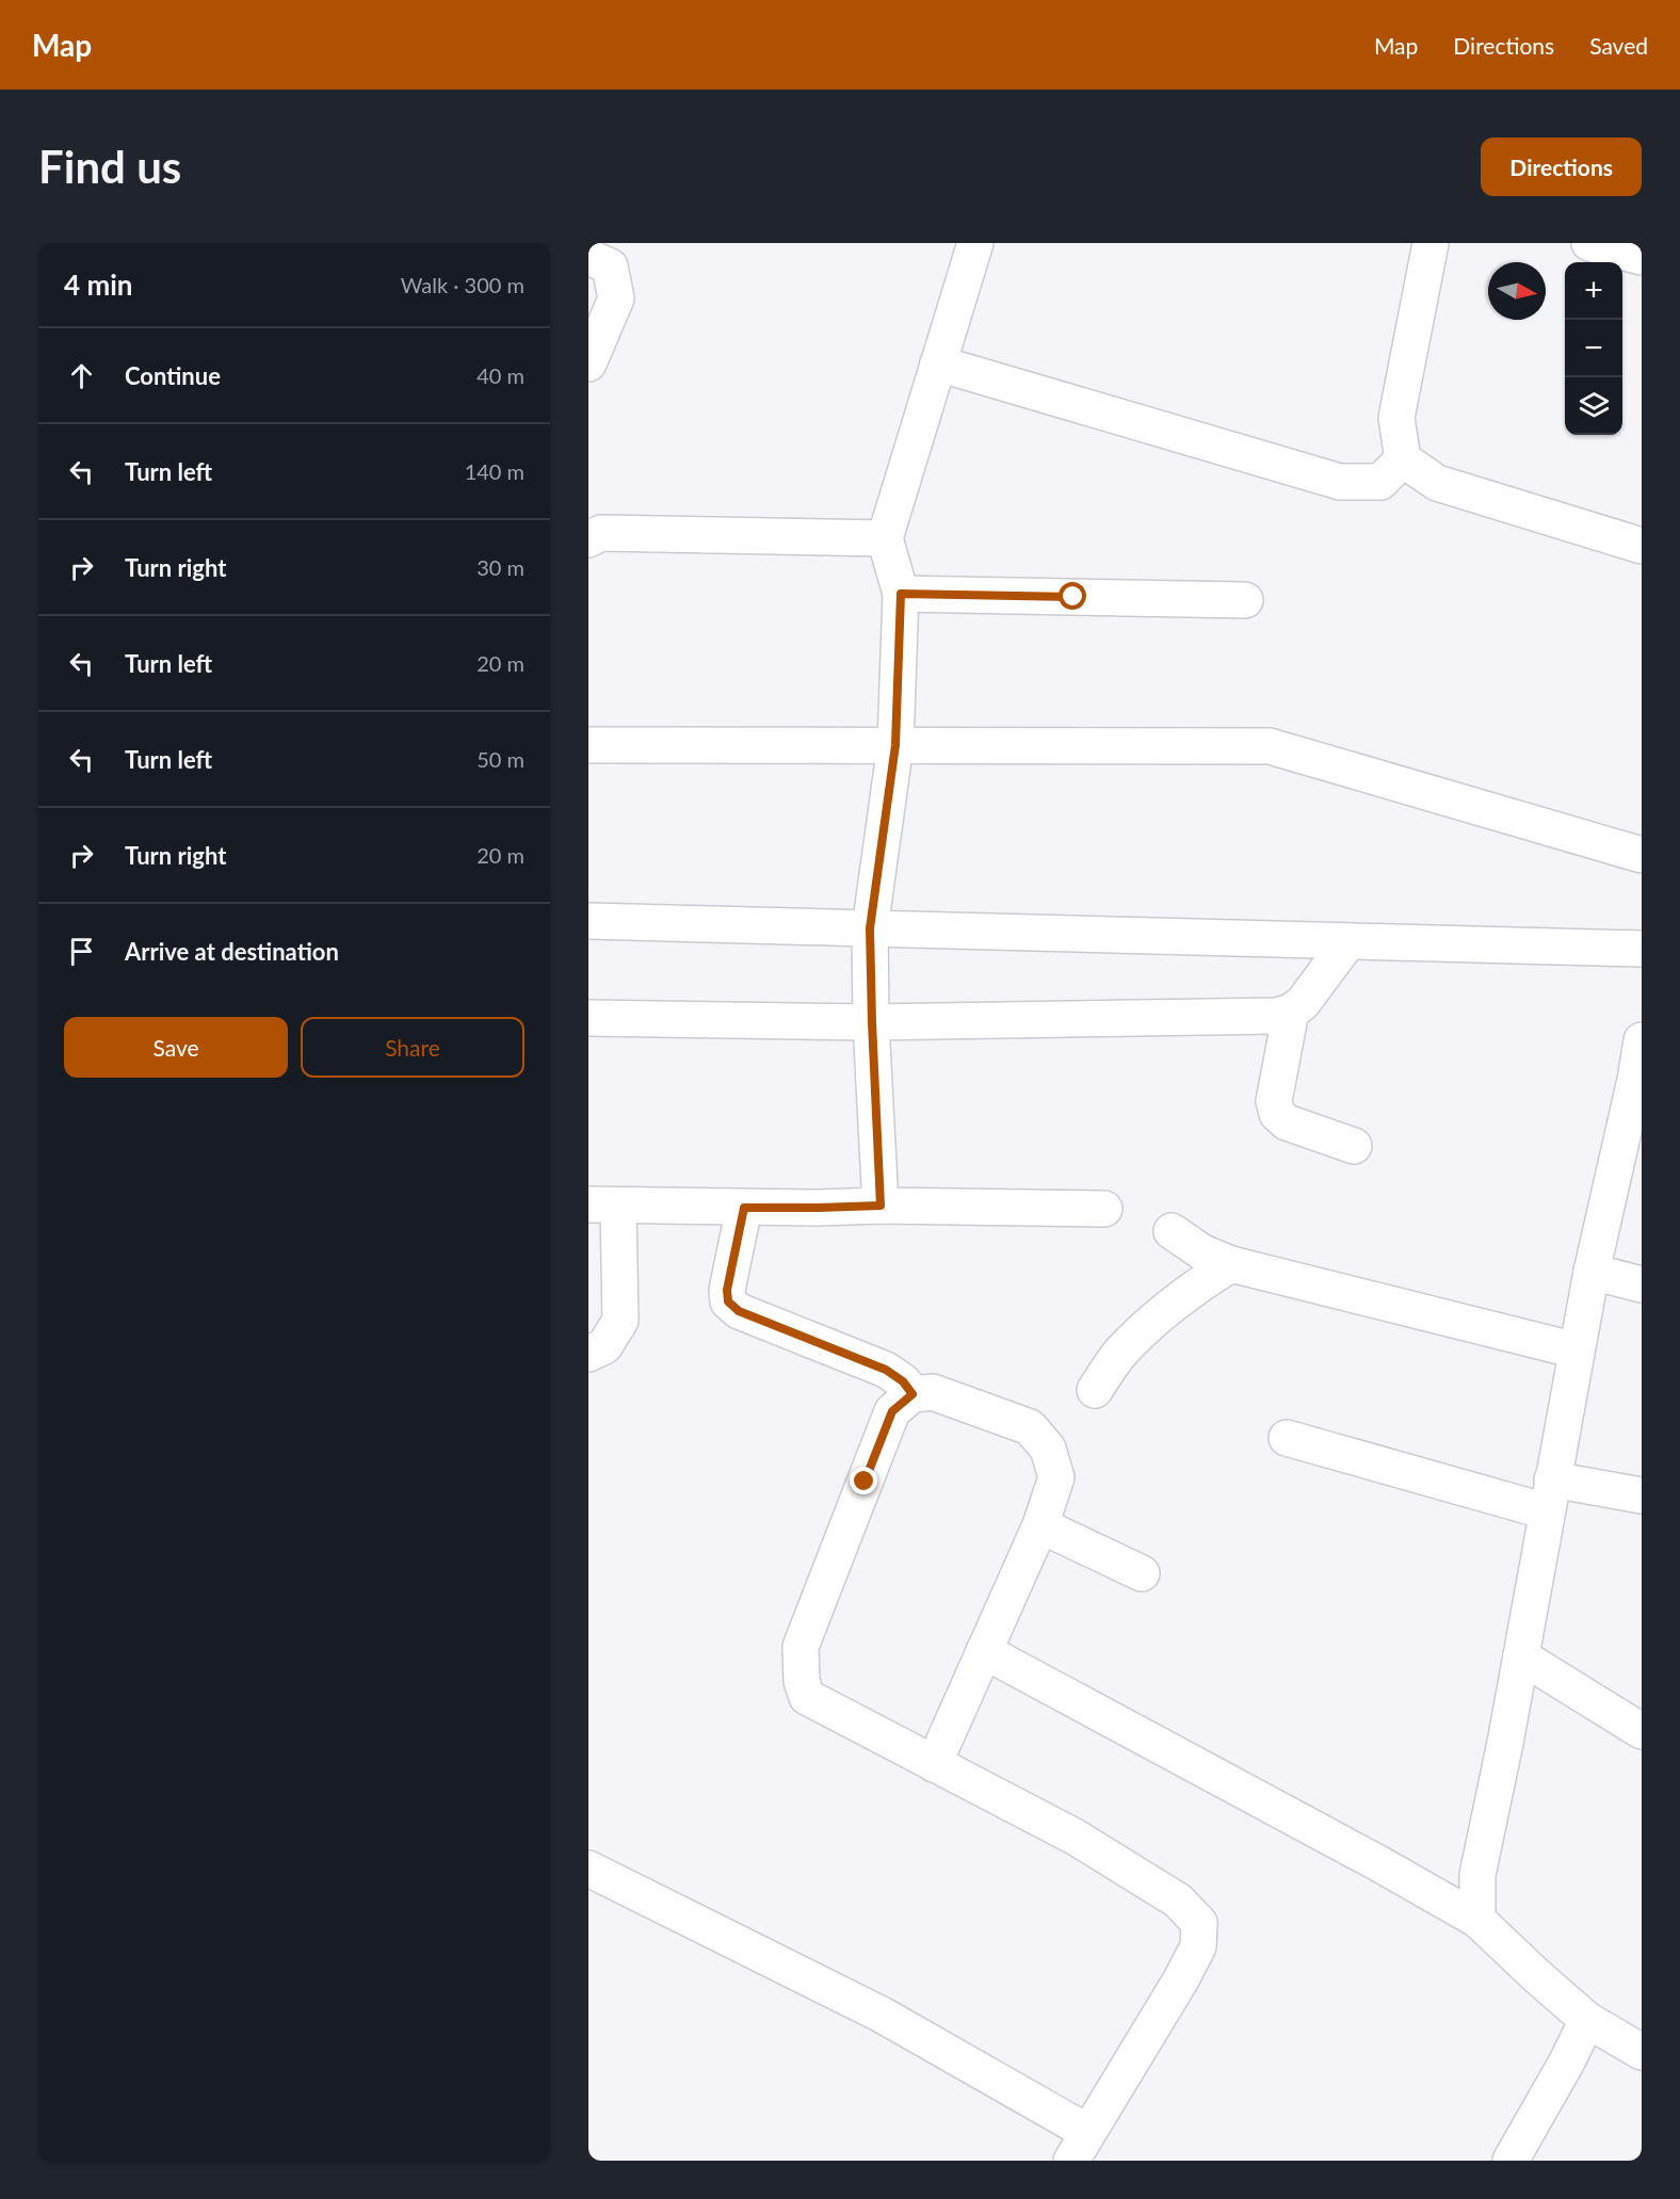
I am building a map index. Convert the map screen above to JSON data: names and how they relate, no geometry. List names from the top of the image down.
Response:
{
  "north": "right",
  "page": {
    "header": "Map",
    "nav": ["Map", "Directions", "Saved"],
    "buttons": [
      "Directions",
      ["Save", "Share"]
    ],
    "title": "Find us",
    "heading": ["4 min", "Walk · 300 m"],
    "map_buttons": ["+", "−"],
    "list": [
      ["Continue", "40 m"],
      ["Turn left", "140 m"],
      ["Turn right", "30 m"],
      ["Turn left", "20 m"],
      ["Turn left", "50 m"],
      ["Turn right", "20 m"],
      "Arrive at destination"
    ]
  }
}
